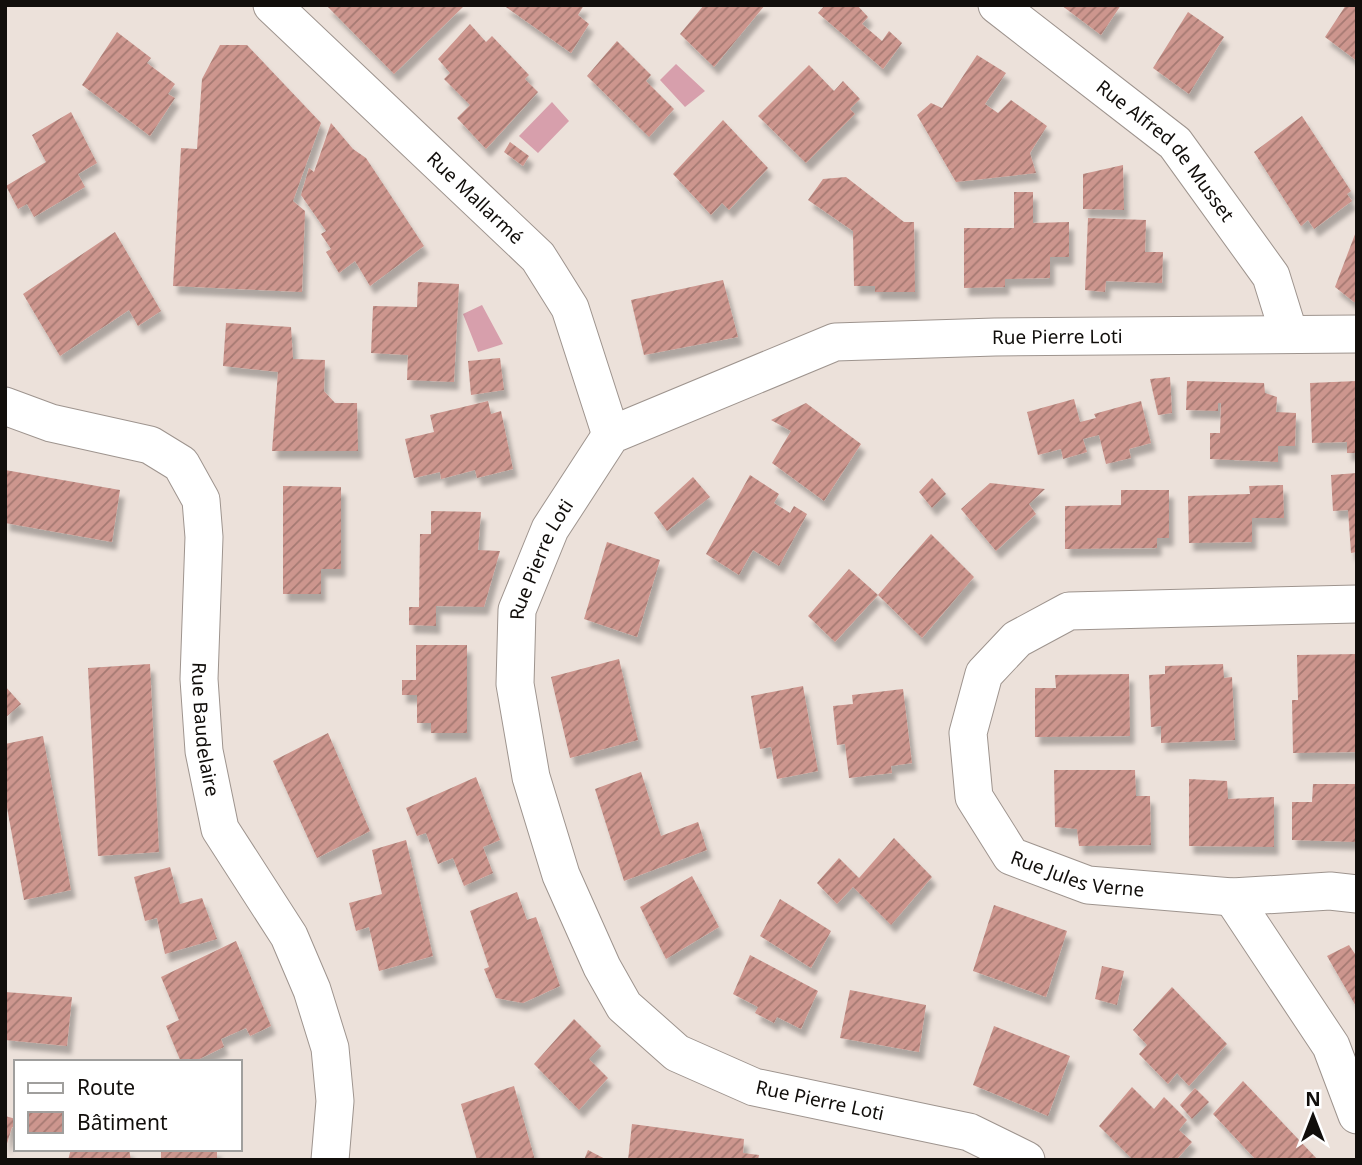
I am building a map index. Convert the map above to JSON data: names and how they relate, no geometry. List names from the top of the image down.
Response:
{
  "streets": {
    "street": [
      "Rue Alfred de Musset",
      "Rue Mallarmé",
      "Rue Pierre Loti",
      "Rue Baudelaire",
      "Rue Jules Verne"
    ]
  },
  "crossings": [
    ["Rue Alfred de Musset", "Rue Pierre Loti"],
    ["Rue Mallarmé", "Rue Pierre Loti"]
  ],
  "legend": ["Route", "Bâtiment"],
  "north": "top"
}
